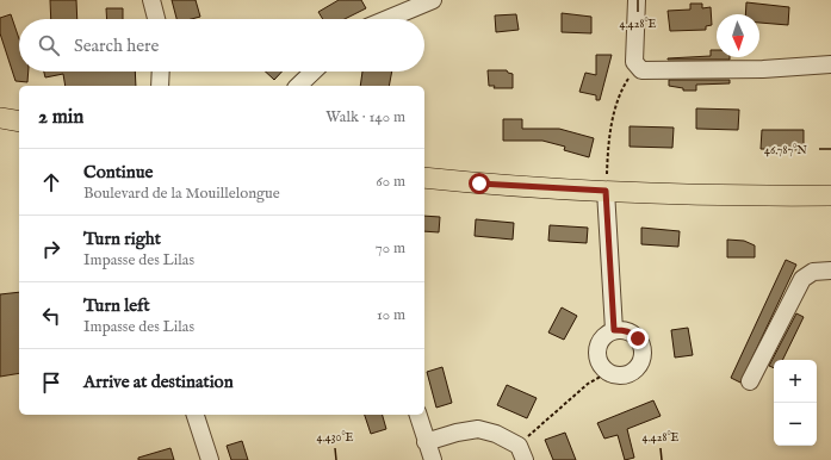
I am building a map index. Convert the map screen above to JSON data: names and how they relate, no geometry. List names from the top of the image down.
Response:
{
  "north": "bottom",
  "page": {
    "search": "Search here",
    "heading": ["2 min", "Walk · 140 m"],
    "list": [
      ["Continue", "Boulevard de la Mouillelongue", "60 m"],
      ["Turn right", "Impasse des Lilas", "70 m"],
      ["Turn left", "Impasse des Lilas", "10 m"],
      "Arrive at destination"
    ],
    "map_buttons": ["+", "−"]
  },
  "coordinates": ["4.428°E", "46.787°N", "4.430°E"]
}
